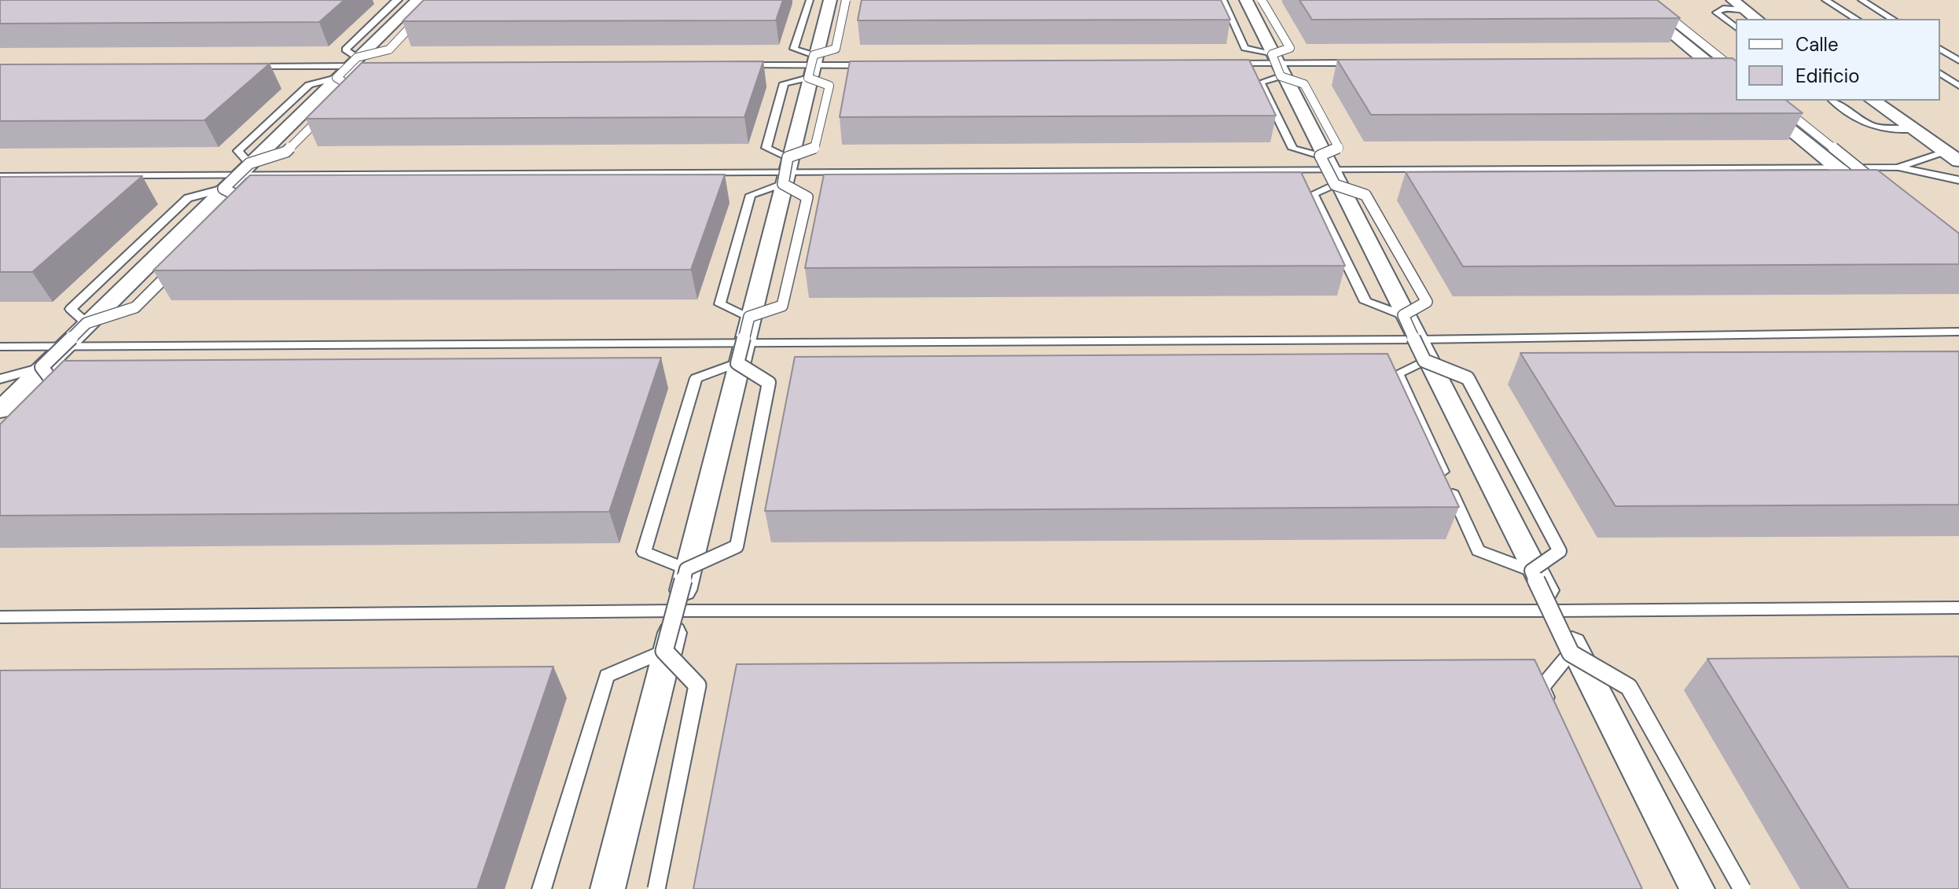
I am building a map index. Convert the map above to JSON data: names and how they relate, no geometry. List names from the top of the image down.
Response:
{
  "legend": ["Calle", "Edificio"]
}
